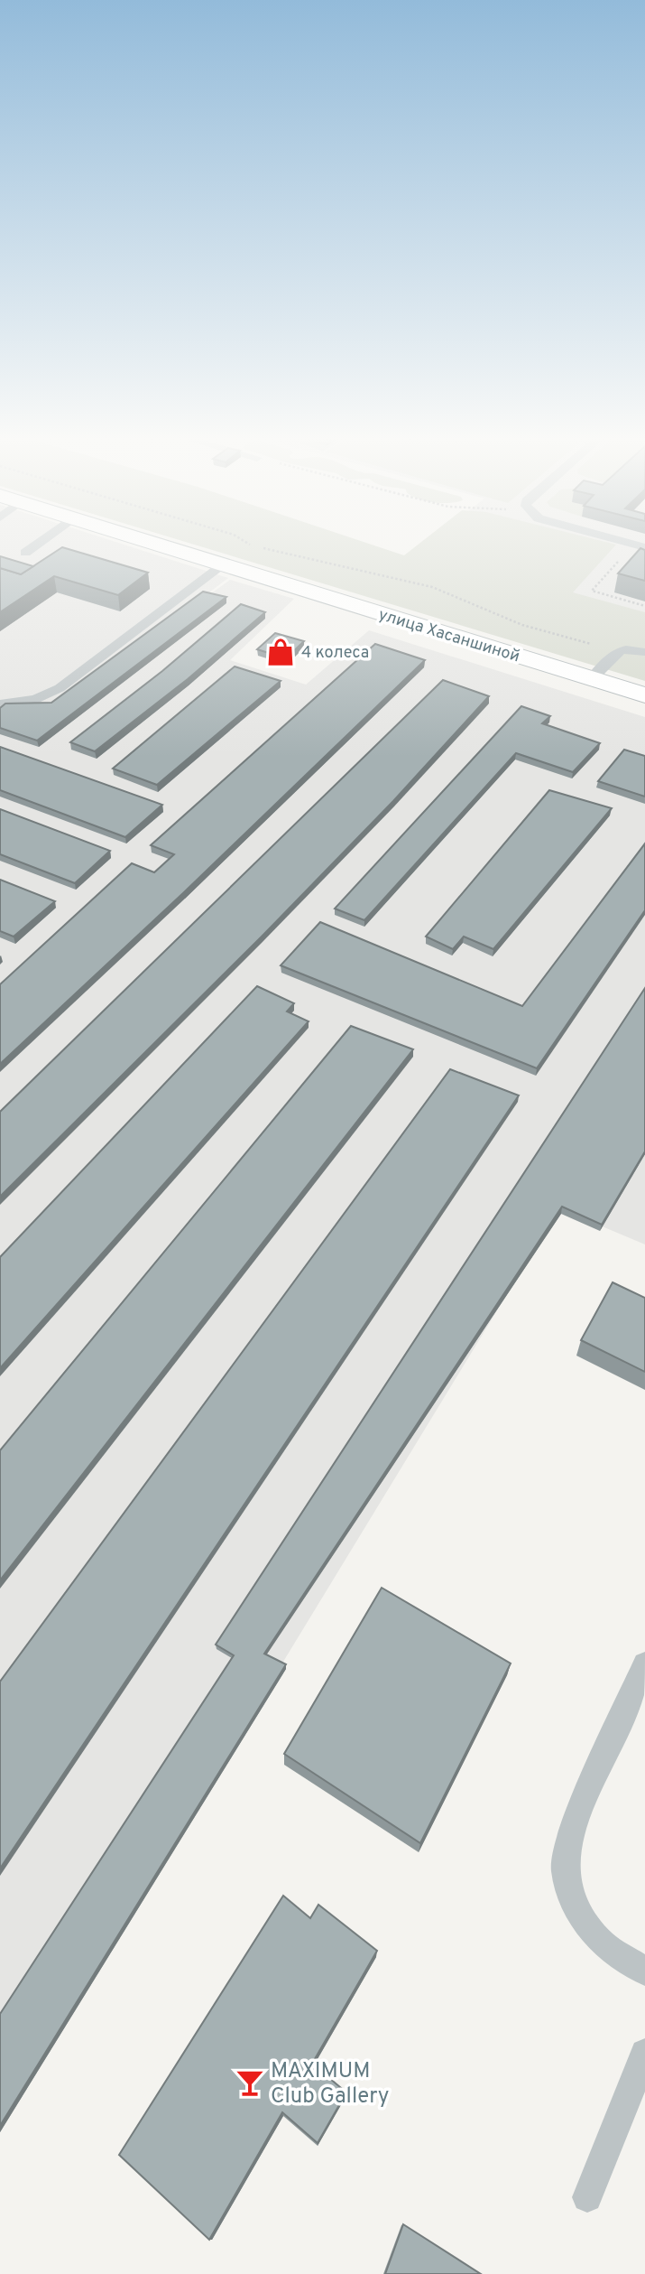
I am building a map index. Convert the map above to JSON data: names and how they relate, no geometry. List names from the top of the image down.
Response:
{
  "streets": {
    "street": ["улица Хасаншиной"]
  },
  "places": {
    "shop": ["4 колеса"],
    "bar": ["MAXIMUM Club Gallery"]
  }
}
